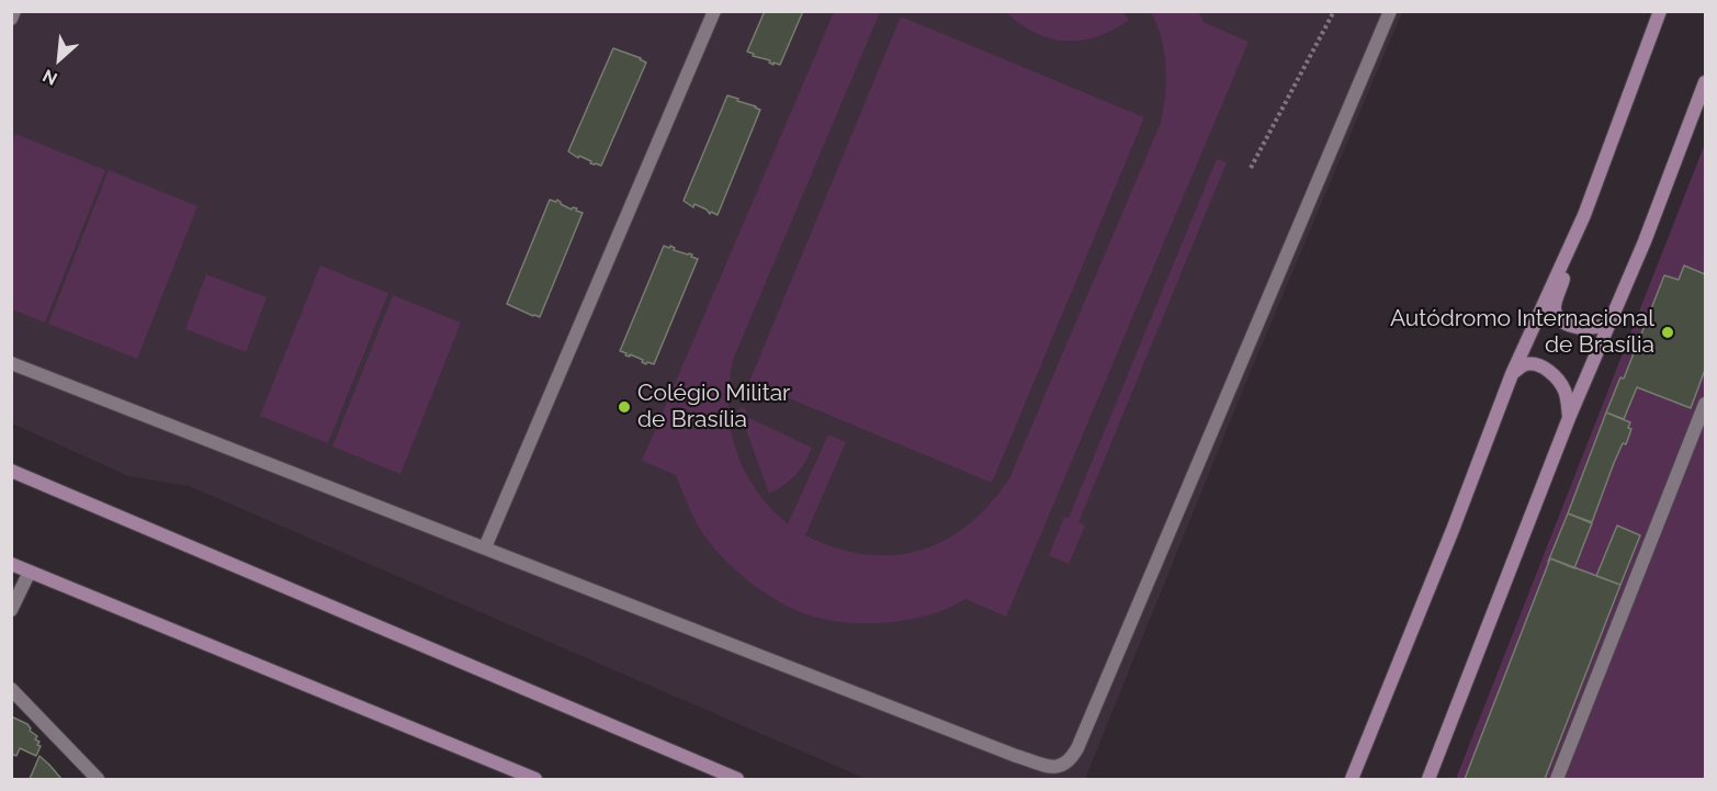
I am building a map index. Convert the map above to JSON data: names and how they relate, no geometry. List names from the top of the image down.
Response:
{
  "places": ["Autódromo Internacional de Brasília", "Colégio Militar de Brasília"],
  "north": "bottom left"
}
